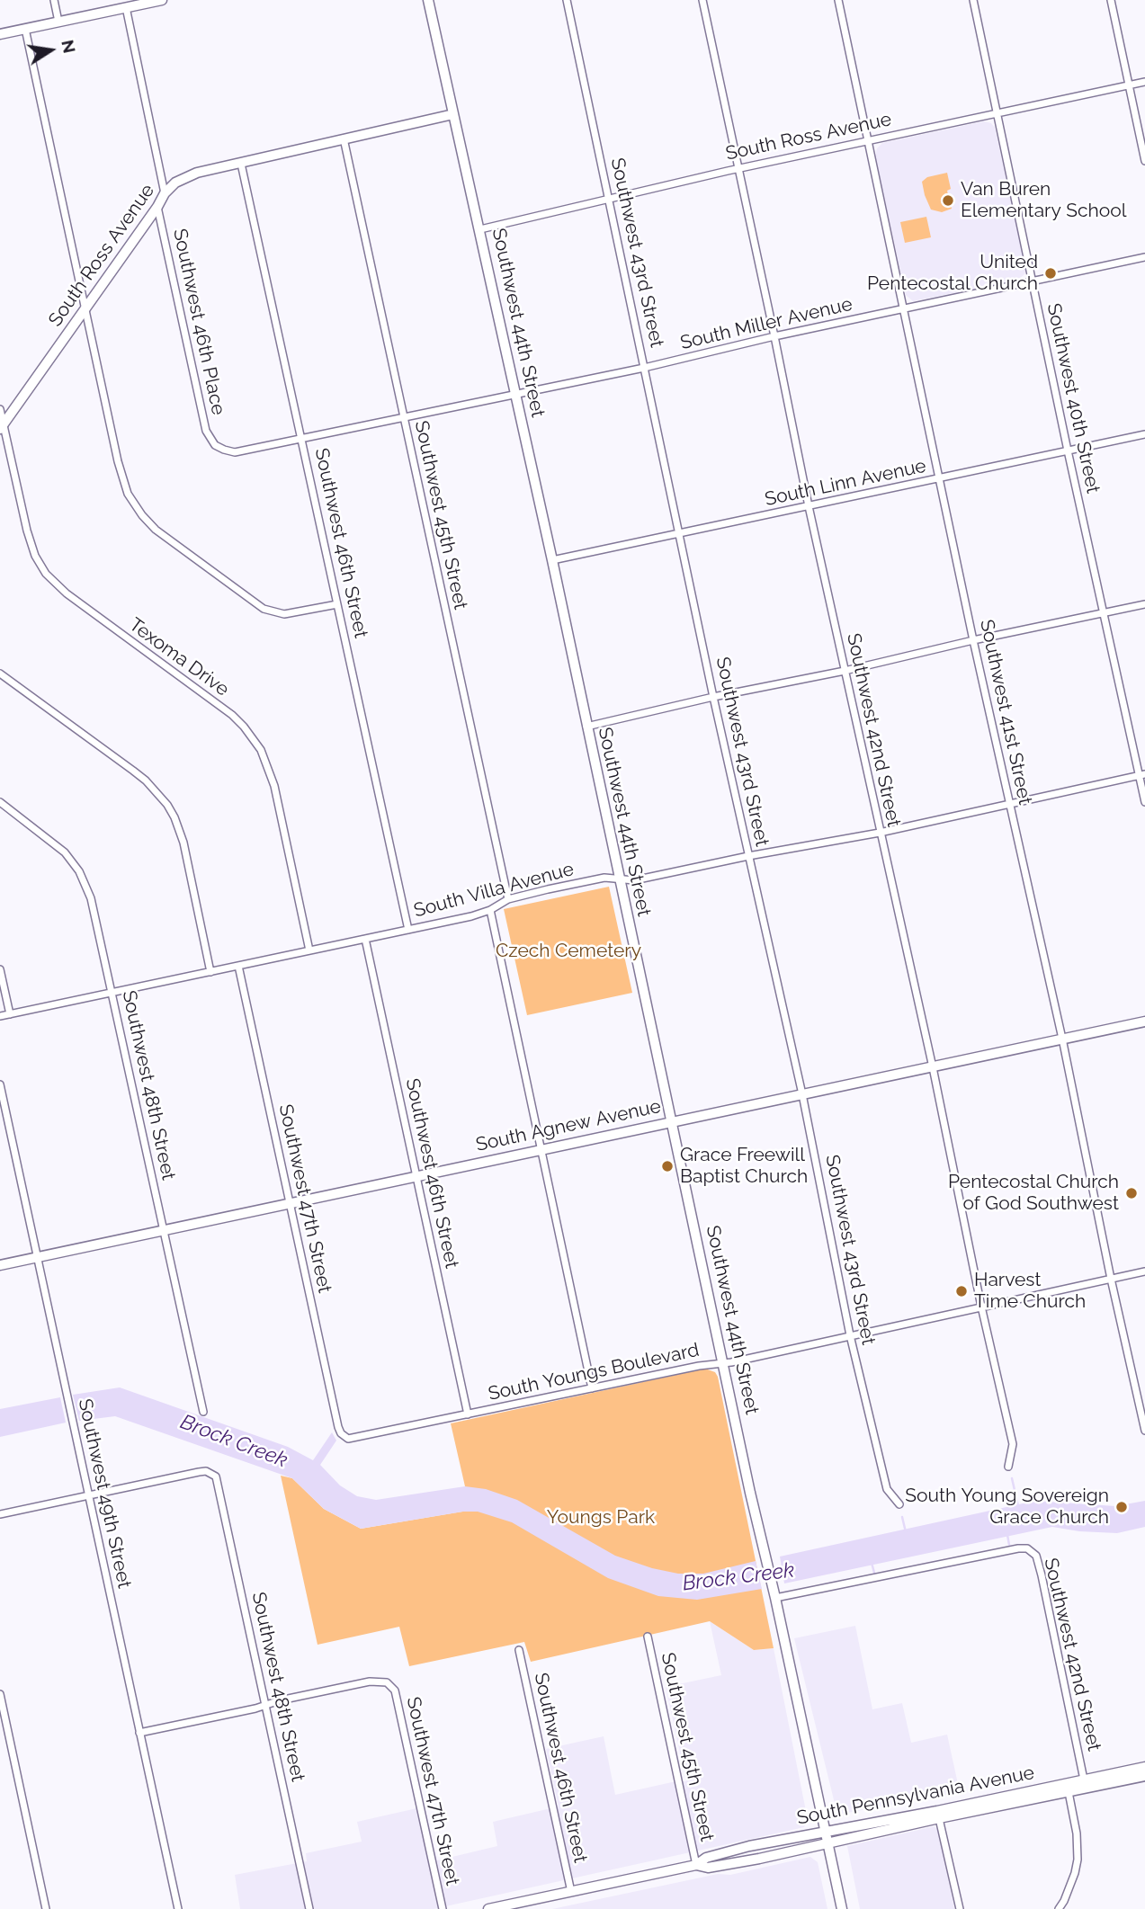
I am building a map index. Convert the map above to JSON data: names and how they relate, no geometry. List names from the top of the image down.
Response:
{
  "streets": {
    "main road": [
      "South Ross Avenue",
      "Southwest 44th Street",
      "South Agnew Avenue",
      "South Pennsylvania Avenue"
    ],
    "street": [
      "Southwest 43rd Street",
      "Southwest 46th Place",
      "South Miller Avenue",
      "Southwest 40th Street",
      "South Linn Avenue",
      "Southwest 45th Street",
      "Southwest 46th Street",
      "Texoma Drive",
      "Southwest 41st Street",
      "Southwest 42nd Street",
      "South Villa Avenue",
      "Southwest 48th Street",
      "Southwest 47th Street",
      "South Youngs Boulevard",
      "Southwest 49th Street"
    ]
  },
  "crossings": [
    ["South Ross Avenue", "Southwest 43rd Street"],
    ["South Ross Avenue", "Southwest 46th Place"],
    ["South Ross Avenue", "Southwest 44th Street"],
    ["South Ross Avenue", "Southwest 40th Street"],
    ["South Ross Avenue", "Southwest 45th Street"],
    ["South Ross Avenue", "Southwest 46th Street"],
    ["South Ross Avenue", "Texoma Drive"],
    ["South Ross Avenue", "Southwest 41st Street"],
    ["South Ross Avenue", "Southwest 42nd Street"],
    ["Southwest 43rd Street", "South Miller Avenue"],
    ["Southwest 43rd Street", "South Linn Avenue"],
    ["Southwest 43rd Street", "South Villa Avenue"],
    ["Southwest 43rd Street", "South Agnew Avenue"],
    ["Southwest 43rd Street", "South Youngs Boulevard"],
    ["Southwest 46th Place", "South Miller Avenue"],
    ["Southwest 44th Street", "South Miller Avenue"],
    ["Southwest 44th Street", "South Linn Avenue"],
    ["Southwest 44th Street", "Southwest 42nd Street"],
    ["Southwest 44th Street", "South Villa Avenue"],
    ["Southwest 44th Street", "South Agnew Avenue"],
    ["Southwest 44th Street", "South Youngs Boulevard"],
    ["Southwest 44th Street", "South Pennsylvania Avenue"],
    ["South Miller Avenue", "Southwest 40th Street"],
    ["South Miller Avenue", "Southwest 45th Street"],
    ["South Miller Avenue", "Southwest 46th Street"],
    ["South Miller Avenue", "Southwest 41st Street"],
    ["South Miller Avenue", "Southwest 42nd Street"],
    ["Southwest 40th Street", "South Linn Avenue"],
    ["Southwest 40th Street", "South Villa Avenue"],
    ["South Linn Avenue", "Southwest 41st Street"],
    ["South Linn Avenue", "Southwest 42nd Street"],
    ["Southwest 45th Street", "South Villa Avenue"],
    ["Southwest 45th Street", "South Pennsylvania Avenue"],
    ["Southwest 46th Street", "South Villa Avenue"],
    ["Southwest 46th Street", "South Agnew Avenue"],
    ["Southwest 46th Street", "South Youngs Boulevard"],
    ["Southwest 46th Street", "South Pennsylvania Avenue"],
    ["Texoma Drive", "South Villa Avenue"],
    ["Southwest 41st Street", "South Villa Avenue"],
    ["Southwest 41st Street", "South Agnew Avenue"],
    ["Southwest 41st Street", "South Youngs Boulevard"],
    ["Southwest 42nd Street", "South Villa Avenue"],
    ["Southwest 42nd Street", "South Agnew Avenue"],
    ["Southwest 42nd Street", "South Youngs Boulevard"],
    ["Southwest 42nd Street", "South Pennsylvania Avenue"],
    ["South Villa Avenue", "Southwest 48th Street"],
    ["South Villa Avenue", "Southwest 47th Street"],
    ["Southwest 48th Street", "South Agnew Avenue"],
    ["Southwest 48th Street", "Southwest 47th Street"],
    ["Southwest 48th Street", "Southwest 49th Street"],
    ["South Agnew Avenue", "Southwest 47th Street"],
    ["South Agnew Avenue", "Southwest 49th Street"],
    ["Southwest 47th Street", "South Youngs Boulevard"]
  ],
  "water": ["Brock Creek"],
  "parks": ["Czech Cemetery", "Youngs Park"],
  "places": [
    "Van Buren Elementary School",
    "United Pentecostal Church",
    "Grace Freewill Baptist Church",
    "Pentecostal Church of God Southwest",
    "Harvest Time Church",
    "South Young Sovereign Grace Church"
  ],
  "north": "right"
}
